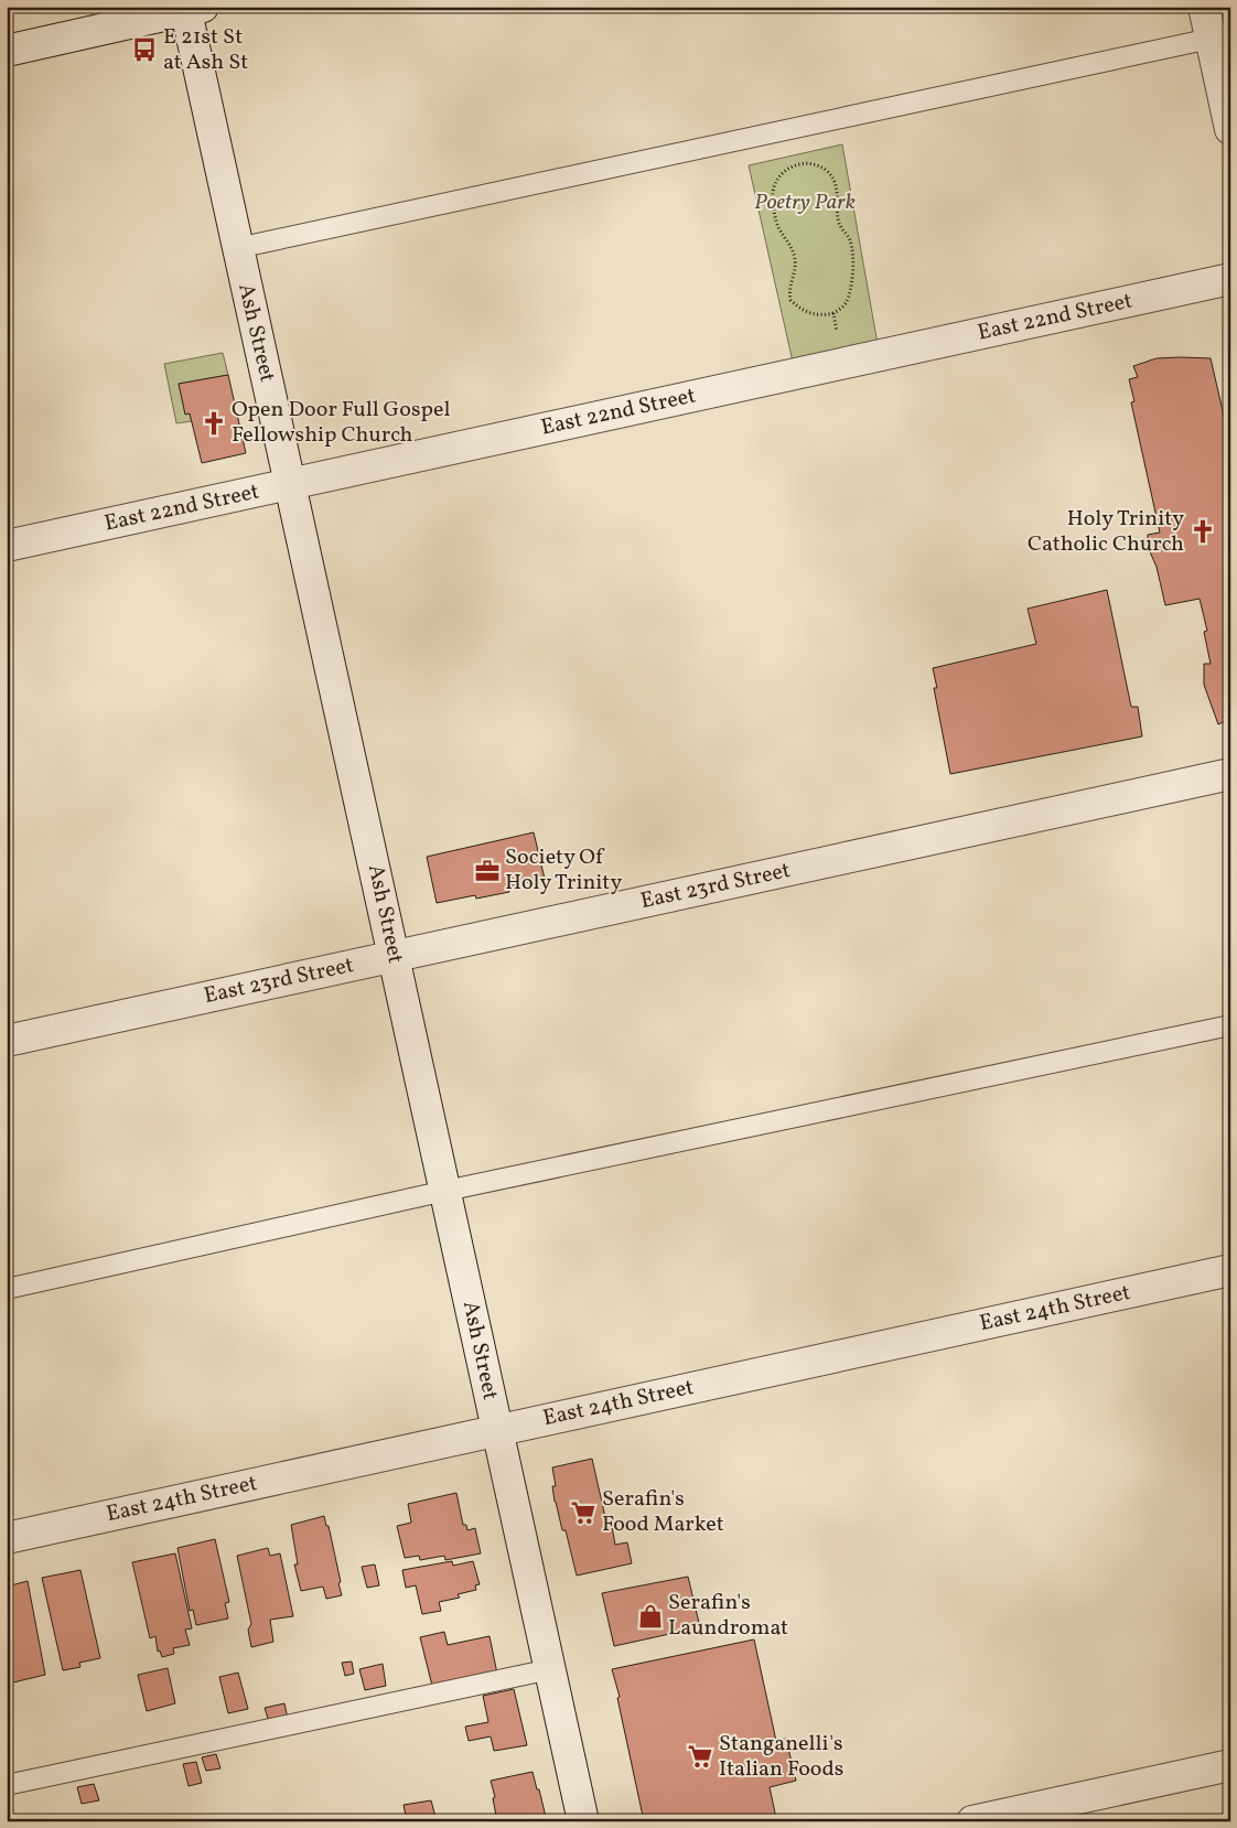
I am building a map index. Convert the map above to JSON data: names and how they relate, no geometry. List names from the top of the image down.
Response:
{
  "streets": {
    "street": [
      "East 22nd Street",
      "Ash Street",
      "East 23rd Street",
      "East 24th Street"
    ]
  },
  "crossings": [
    ["East 22nd Street", "Ash Street"],
    ["Ash Street", "East 23rd Street"],
    ["Ash Street", "East 24th Street"]
  ],
  "parks": ["Poetry Park"],
  "places": {
    "bus stop": ["E 21st St at Ash St"],
    "church": ["Open Door Full Gospel Fellowship Church", "Holy Trinity Catholic Church"],
    "office": ["Society Of Holy Trinity"],
    "supermarket": ["Serafin's Food Market", "Stanganelli's Italian Foods"],
    "shop": ["Serafin's Laundromat"]
  }
}
